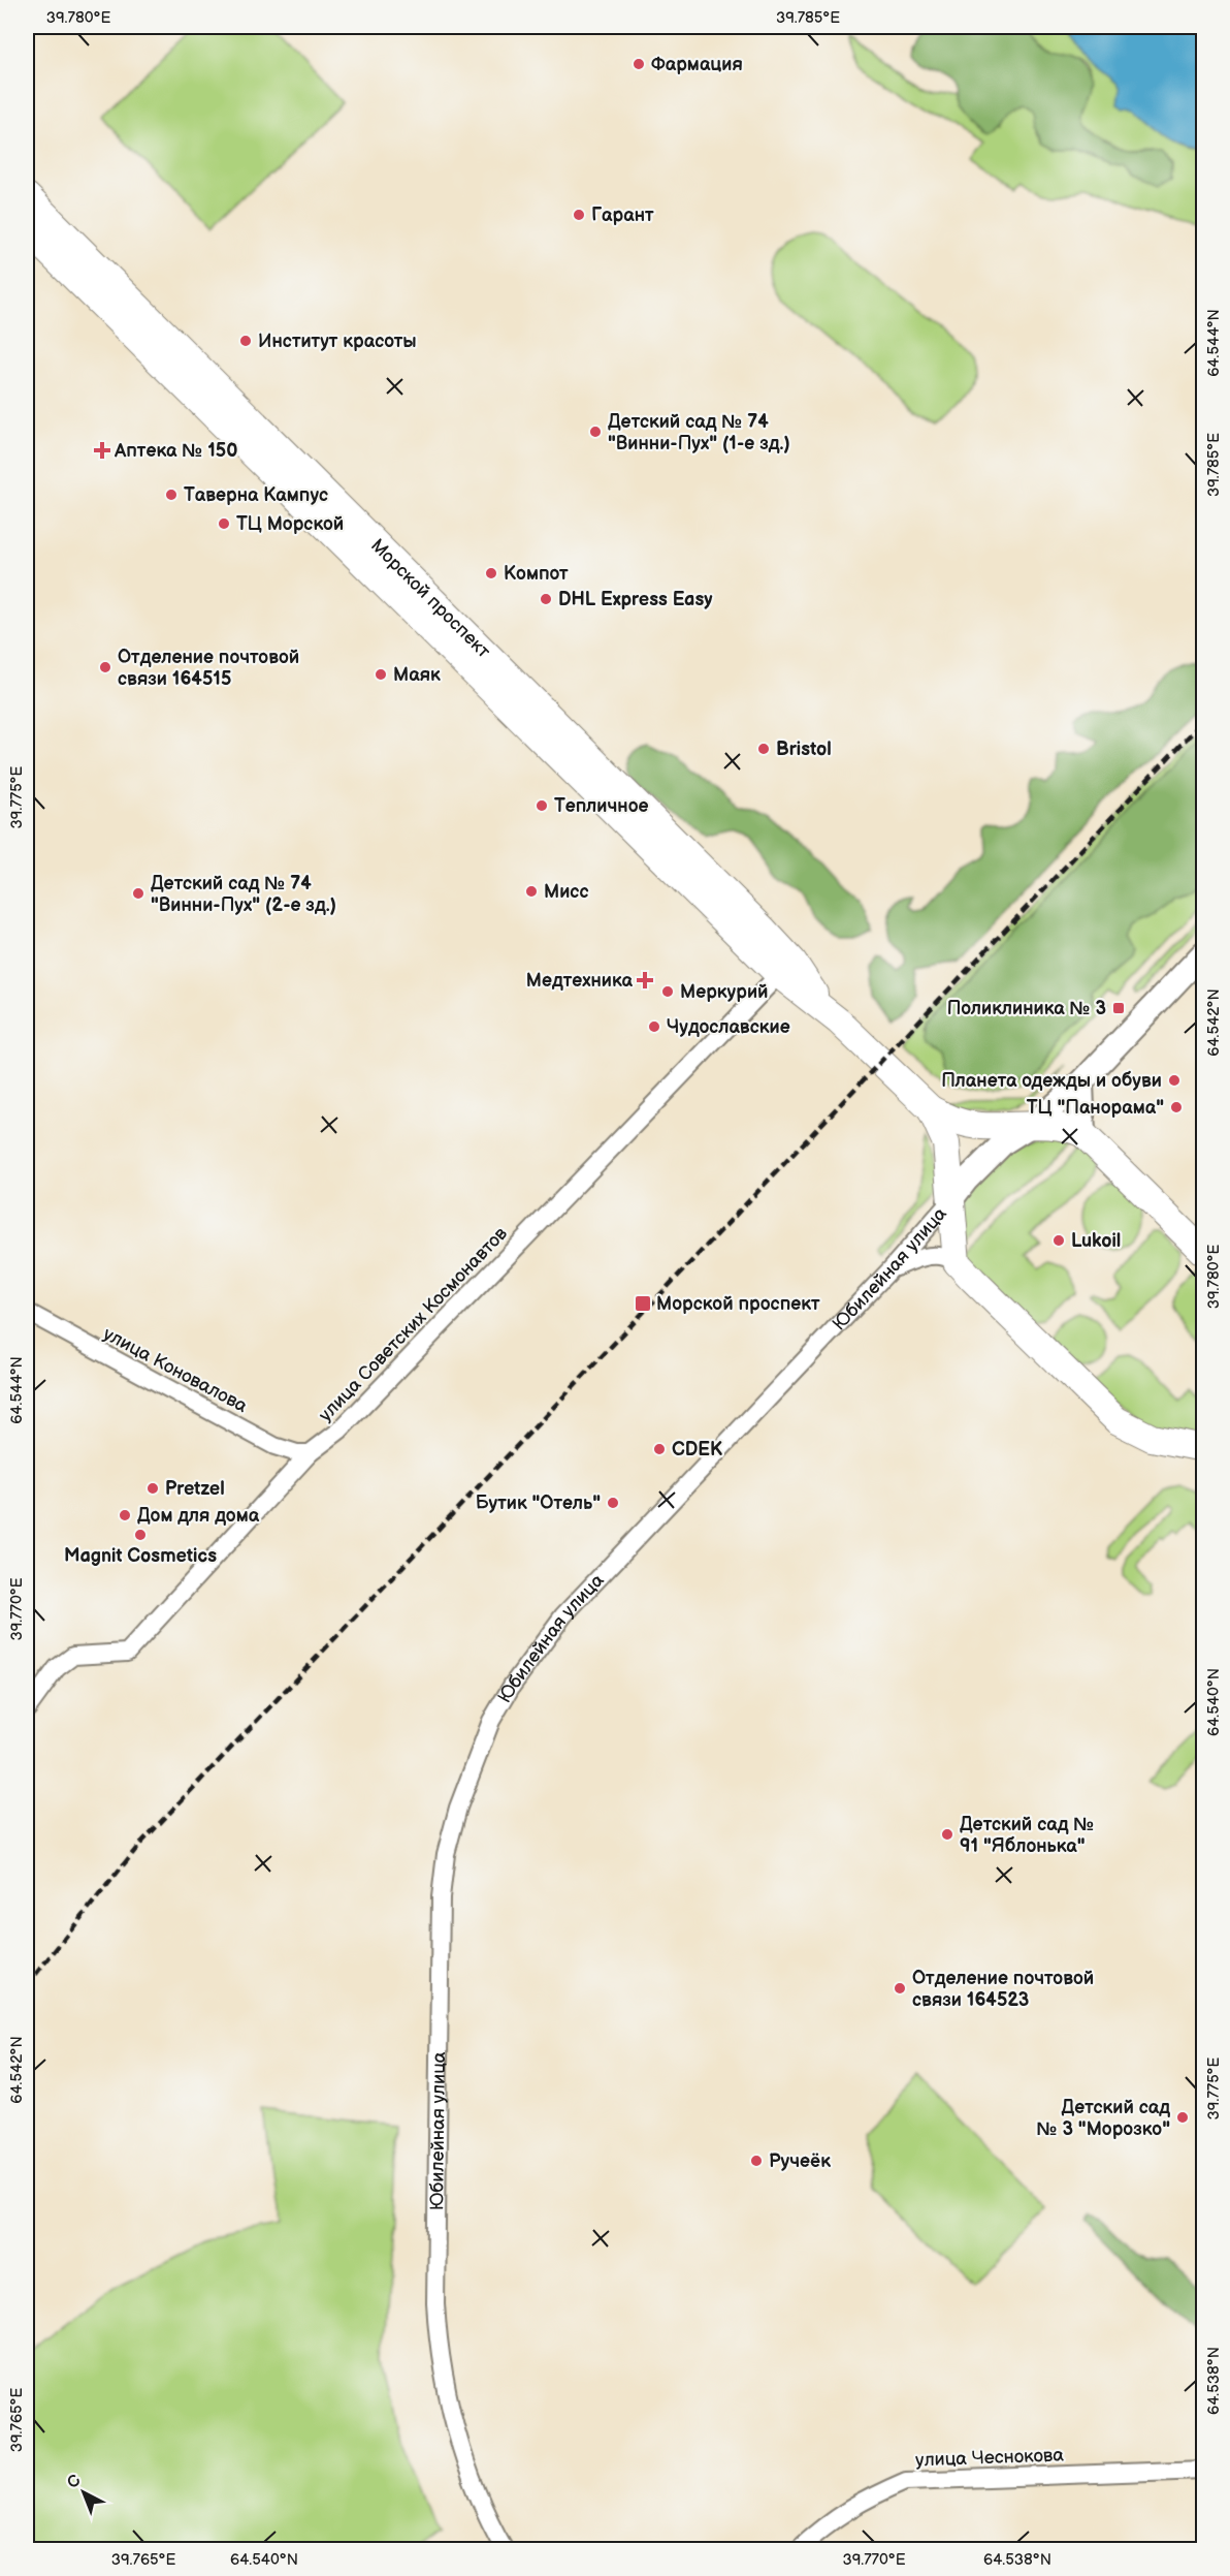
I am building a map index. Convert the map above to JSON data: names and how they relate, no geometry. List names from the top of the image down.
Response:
{
  "streets": {
    "main road": ["Морской проспект", "Юбилейная улица"],
    "street": ["улица Советских Космонавтов", "улица Коновалова", "улица Чеснокова"]
  },
  "crossings": [
    ["Морской проспект", "Юбилейная улица"],
    ["Морской проспект", "улица Советских Космонавтов"],
    ["улица Советских Космонавтов", "улица Коновалова"]
  ],
  "places": {
    "other": [
      "Фармация",
      "Гарант",
      "Институт красоты",
      "Детский сад № 74 \"Винни-Пух\" (1-е зд.)",
      "Таверна Кампус",
      "ТЦ Морской",
      "Компот",
      "DHL Express Easy",
      "Отделение почтовой связи 164515",
      "Маяк",
      "Bristol",
      "Тепличное",
      "Мисс",
      "Детский сад № 74 \"Винни-Пух\" (2-е зд.)",
      "Меркурий",
      "Чудославские",
      "Планета одежды и обуви",
      "ТЦ \"Панорама\"",
      "Lukoil",
      "CDEK",
      "Pretzel",
      "Бутик \"Отель\"",
      "Дом для дома",
      "Magnit Cosmetics",
      "Детский сад № 91 \"Яблонька\"",
      "Отделение почтовой связи 164523",
      "Детский сад № 3 \"Морозко\"",
      "Ручеёк"
    ],
    "health": ["Аптека № 150", "Медтехника"],
    "transit": ["Поликлиника № 3", "Морской проспект"]
  },
  "north": "top left",
  "coordinates": [
    "39.780°E",
    "39.785°E",
    "64.544°N",
    "39.775°E",
    "64.542°N",
    "39.770°E",
    "64.540°N",
    "64.538°N",
    "39.765°E"
  ]
}
